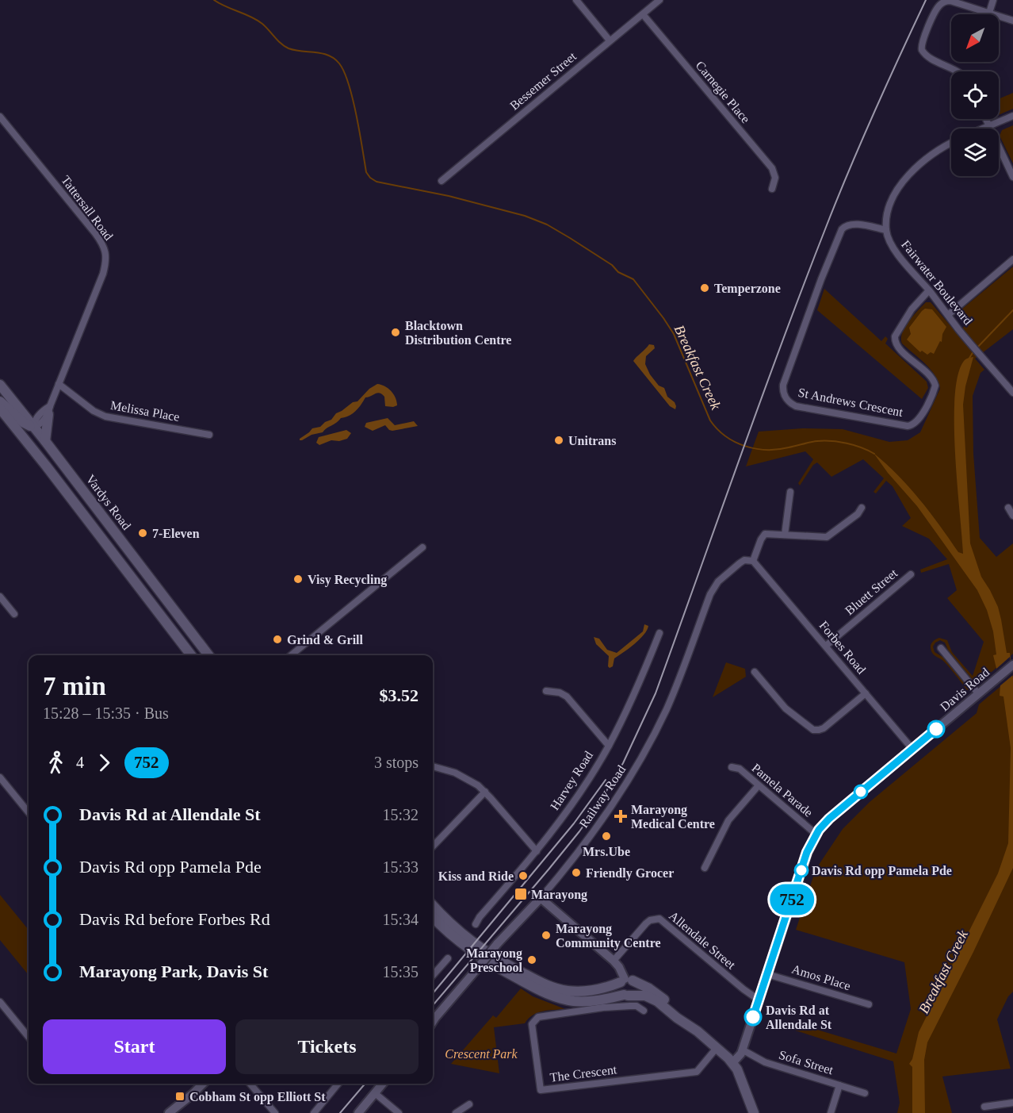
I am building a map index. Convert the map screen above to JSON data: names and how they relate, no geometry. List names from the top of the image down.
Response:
{
  "streets": {
    "main road": ["Vardys Road"],
    "street": [
      "Bessemer Street",
      "Carnegie Place",
      "Tattersall Road",
      "Fairwater Boulevard",
      "St Andrews Crescent",
      "Melissa Place",
      "Bluett Street",
      "Forbes Road",
      "Davis Road",
      "Harvey Road",
      "Pamela Parade",
      "Railway Road",
      "Allendale Street",
      "Amos Place",
      "Sofa Street",
      "The Crescent"
    ]
  },
  "crossings": [
    ["Bessemer Street", "Carnegie Place"],
    ["Tattersall Road", "Melissa Place"],
    ["Tattersall Road", "Vardys Road"],
    ["Fairwater Boulevard", "St Andrews Crescent"],
    ["Bluett Street", "Forbes Road"],
    ["Forbes Road", "Davis Road"],
    ["Forbes Road", "Railway Road"],
    ["Davis Road", "Pamela Parade"],
    ["Davis Road", "Allendale Street"],
    ["Davis Road", "Amos Place"],
    ["Davis Road", "Sofa Street"]
  ],
  "water": ["Breakfast Creek"],
  "parks": ["Crescent Park"],
  "places": {
    "other": [
      "Temperzone",
      "Blacktown Distribution Centre",
      "Unitrans",
      "7-Eleven",
      "Visy Recycling",
      "Grind & Grill",
      "Mrs.Ube",
      "Davis Rd opp Pamela Pde",
      "Friendly Grocer",
      "Kiss and Ride",
      "Marayong Community Centre",
      "Marayong Preschool",
      "Davis Rd at Allendale St"
    ],
    "health": ["Marayong Medical Centre"],
    "transit": ["Marayong", "Cobham St opp Elliott St"]
  },
  "lines": ["bus line 752"],
  "north": "bottom left",
  "page": {
    "on_map": "752",
    "heading": ["7 min", "15:28 – 15:35 · Bus", "$3.52"],
    "legs": ["4", "752", "3 stops"],
    "list": [
      {
        "name": "Davis Rd at Allendale St",
        "value": "15:32"
      },
      {
        "name": "Davis Rd opp Pamela Pde",
        "value": "15:33"
      },
      {
        "name": "Davis Rd before Forbes Rd",
        "value": "15:34"
      },
      {
        "name": "Marayong Park, Davis St",
        "value": "15:35"
      }
    ],
    "buttons": ["Start", "Tickets"]
  }
}
